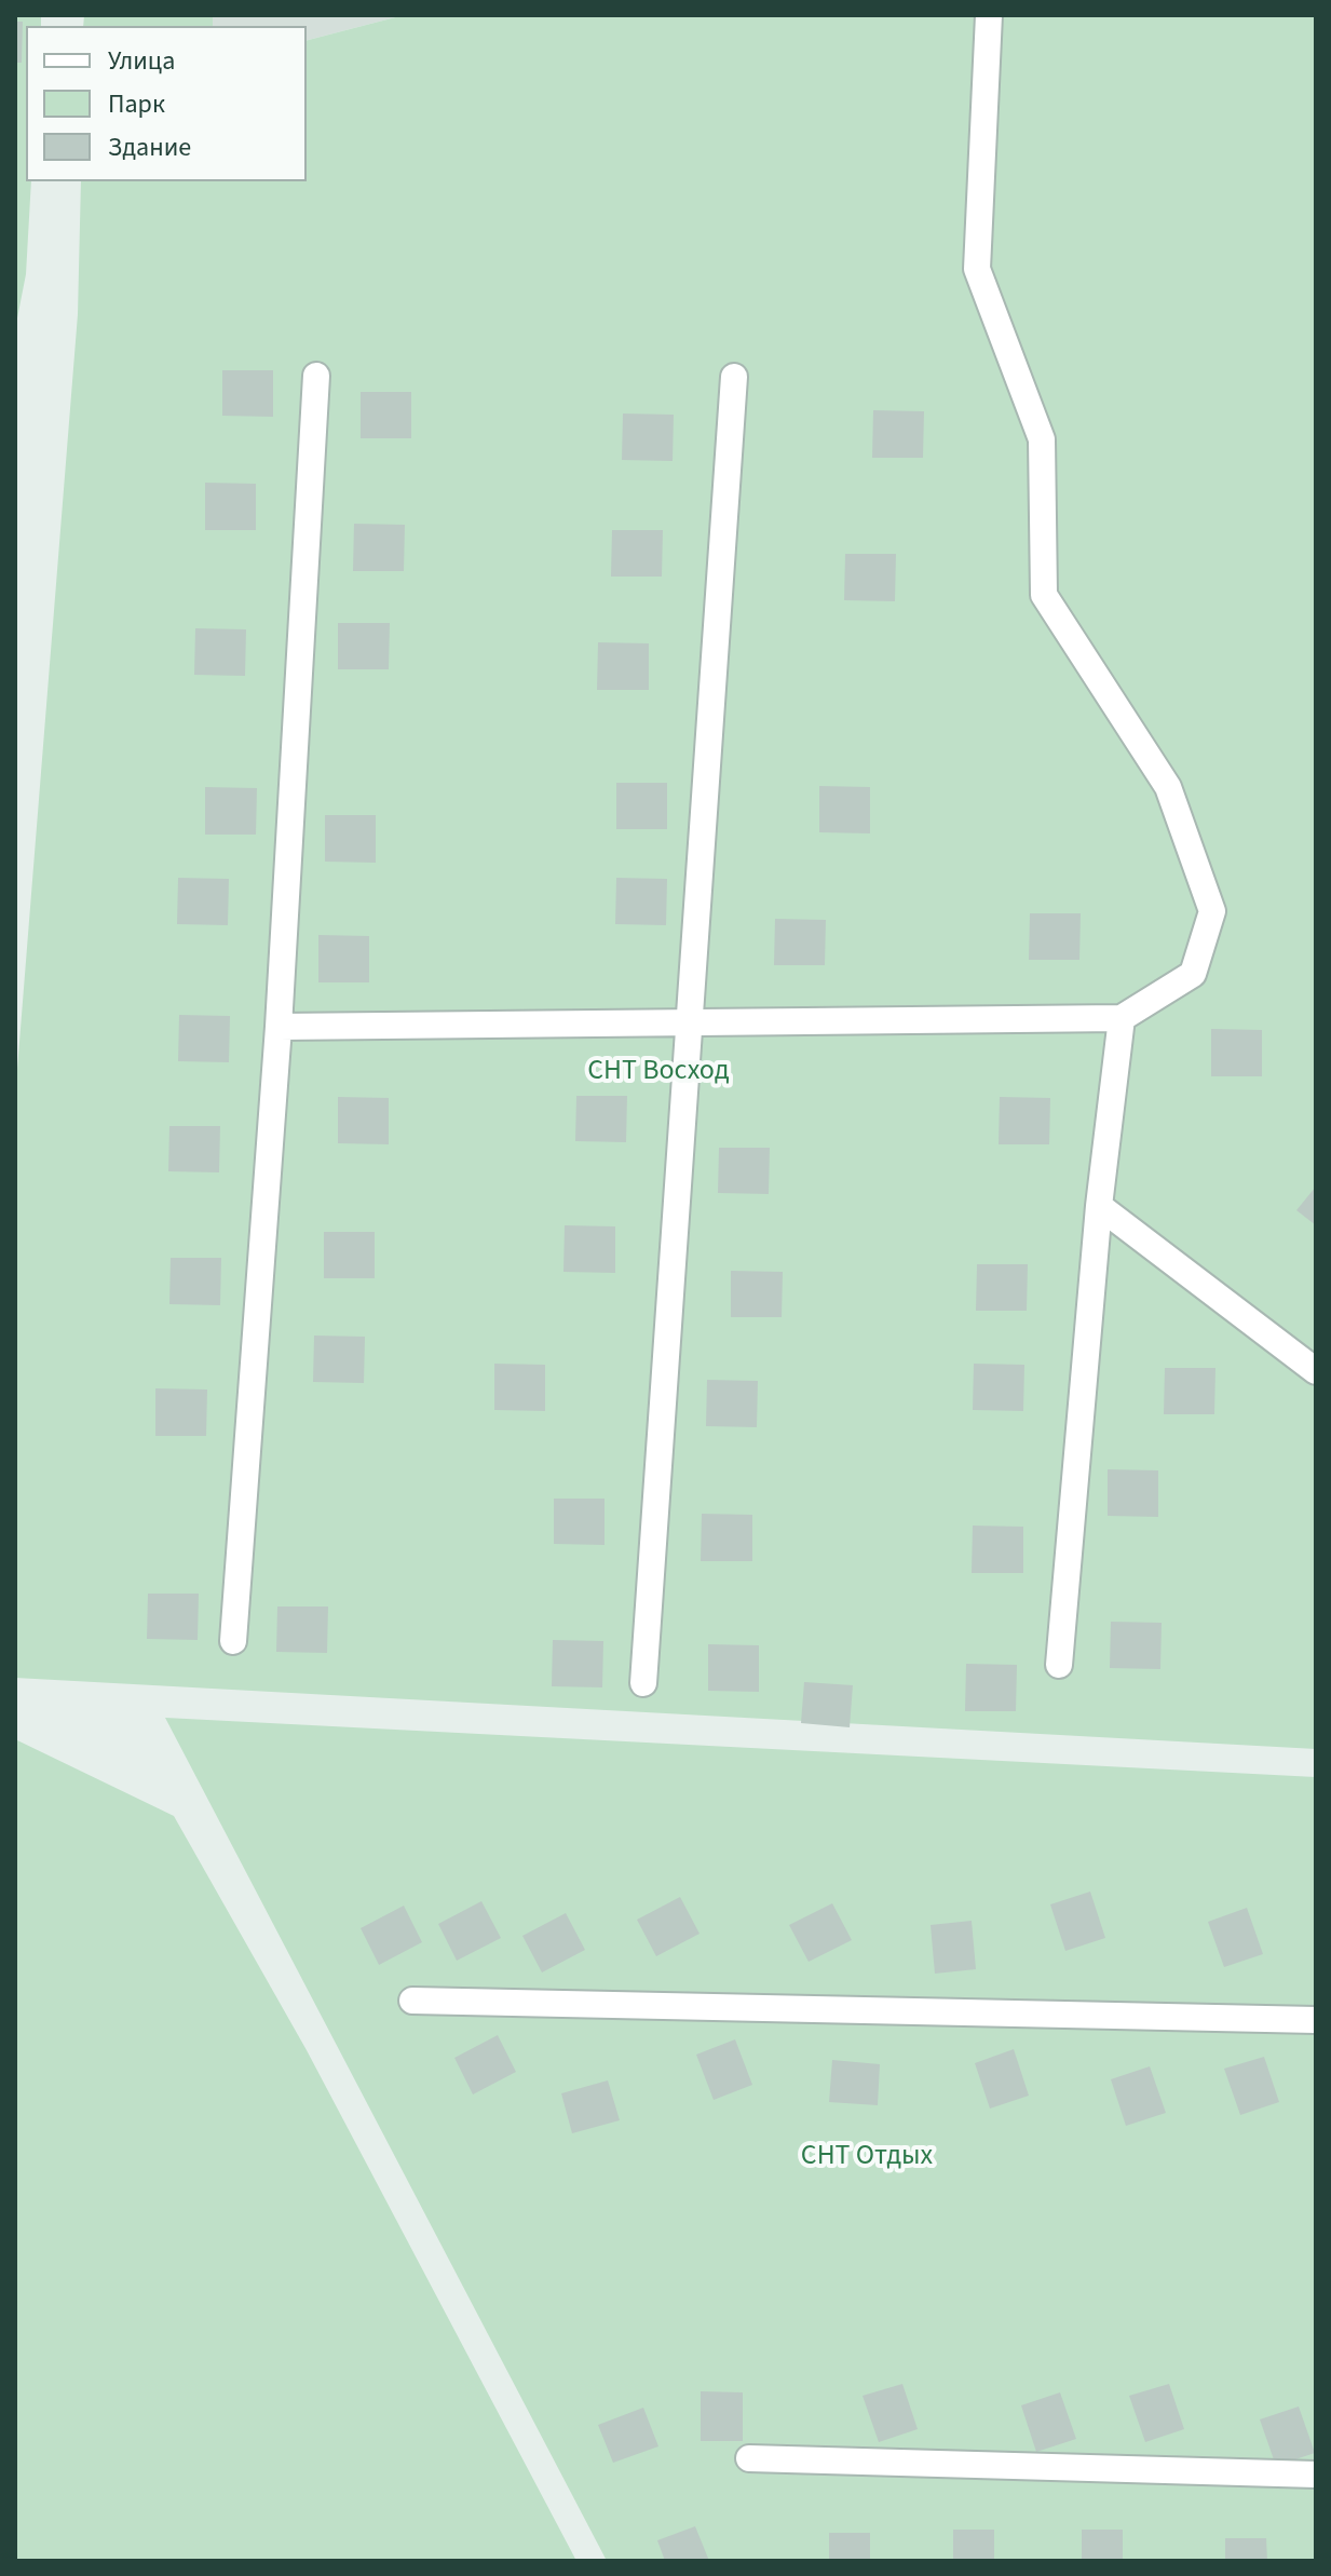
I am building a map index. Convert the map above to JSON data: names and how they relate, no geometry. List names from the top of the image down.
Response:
{
  "parks": ["СНТ Восход", "СНТ Отдых"],
  "legend": ["Улица", "Парк", "Здание"]
}
